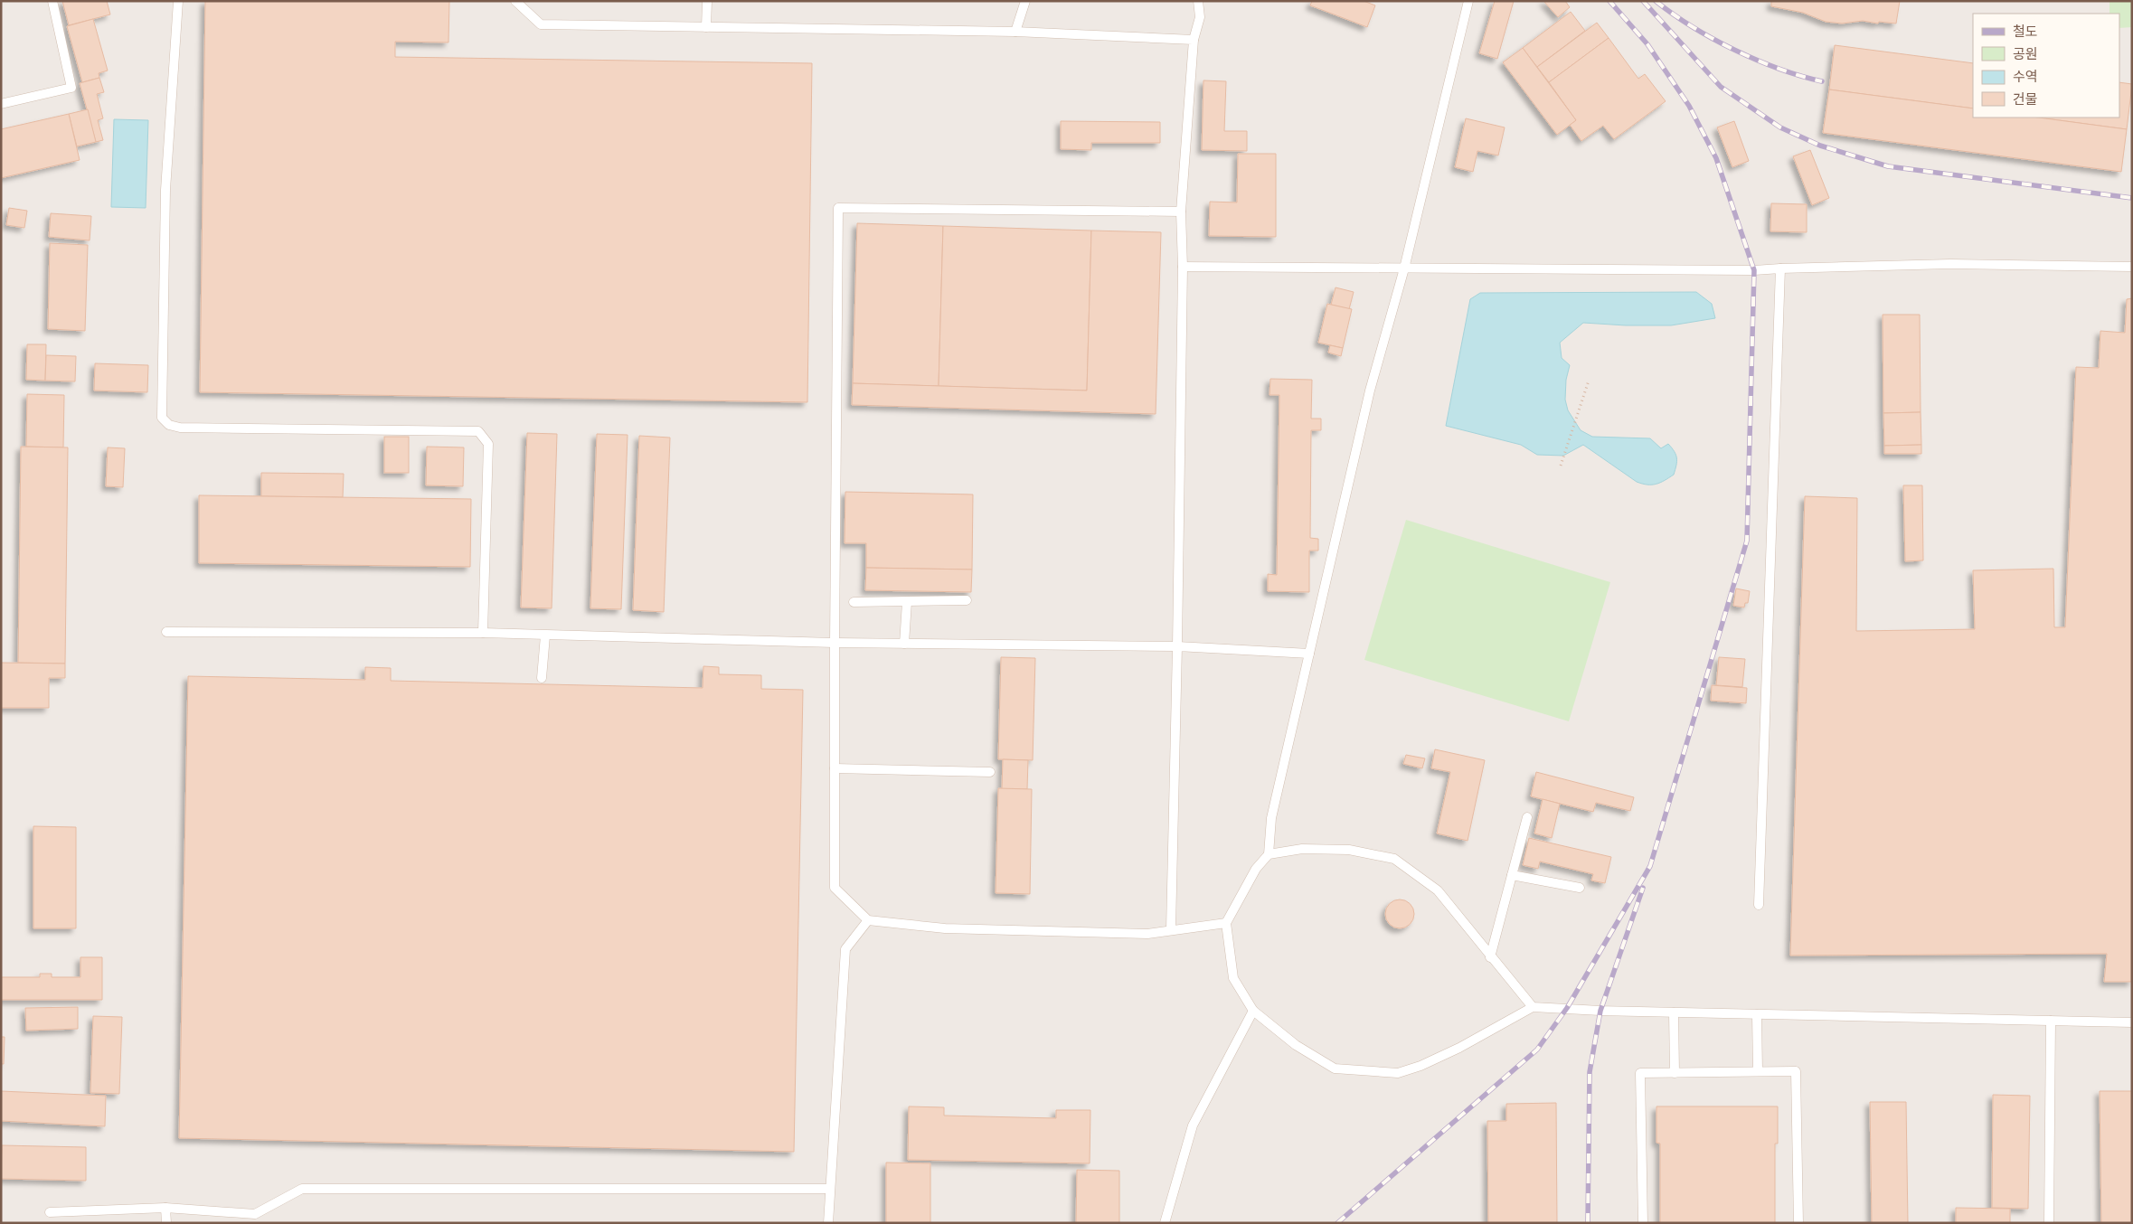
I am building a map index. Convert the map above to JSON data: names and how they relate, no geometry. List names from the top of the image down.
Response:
{
  "legend": [
    "철도",
    "공원",
    "수역",
    "건물"
  ]
}
